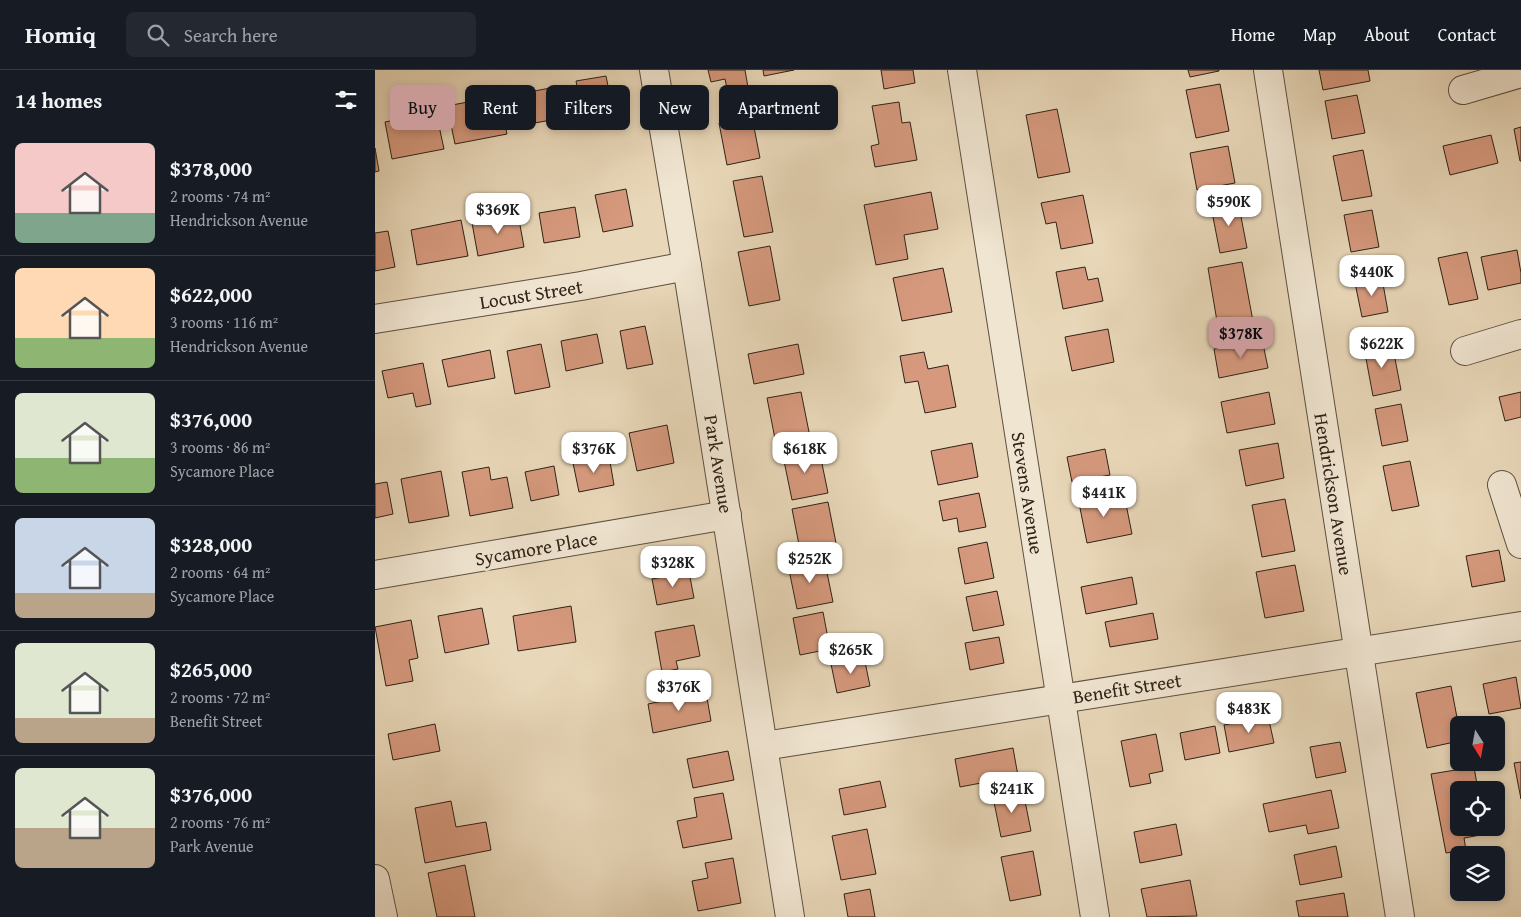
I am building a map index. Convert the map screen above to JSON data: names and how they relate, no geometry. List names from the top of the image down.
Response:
{
  "streets": {
    "street": [
      "Locust Street",
      "Park Avenue",
      "Stevens Avenue",
      "Hendrickson Avenue",
      "Sycamore Place",
      "Benefit Street"
    ]
  },
  "crossings": [
    ["Locust Street", "Park Avenue"],
    ["Park Avenue", "Sycamore Place"],
    ["Park Avenue", "Benefit Street"],
    ["Stevens Avenue", "Benefit Street"],
    ["Hendrickson Avenue", "Benefit Street"]
  ],
  "north": "bottom",
  "page": {
    "header": "Homiq",
    "search": "Search here",
    "nav": [
      "Home",
      "Map",
      "About",
      "Contact"
    ],
    "heading": "14 homes",
    "chip": [
      "Buy",
      "Rent",
      "Filters",
      "New",
      "Apartment"
    ],
    "list": [
      {
        "name": "$378,000",
        "note": "2 rooms · 74 m² · Hendrickson Avenue"
      },
      {
        "name": "$622,000",
        "note": "3 rooms · 116 m² · Hendrickson Avenue"
      },
      {
        "name": "$376,000",
        "note": "3 rooms · 86 m² · Sycamore Place"
      },
      {
        "name": "$328,000",
        "note": "2 rooms · 64 m² · Sycamore Place"
      },
      {
        "name": "$265,000",
        "note": "2 rooms · 72 m² · Benefit Street"
      },
      {
        "name": "$376,000",
        "note": "2 rooms · 76 m² · Park Avenue"
      }
    ],
    "price": [
      "$590K",
      "$369K",
      "$440K",
      "$378K",
      "$622K",
      "$376K",
      "$618K",
      "$441K",
      "$252K",
      "$328K",
      "$265K",
      "$376K",
      "$483K",
      "$241K"
    ]
  }
}
